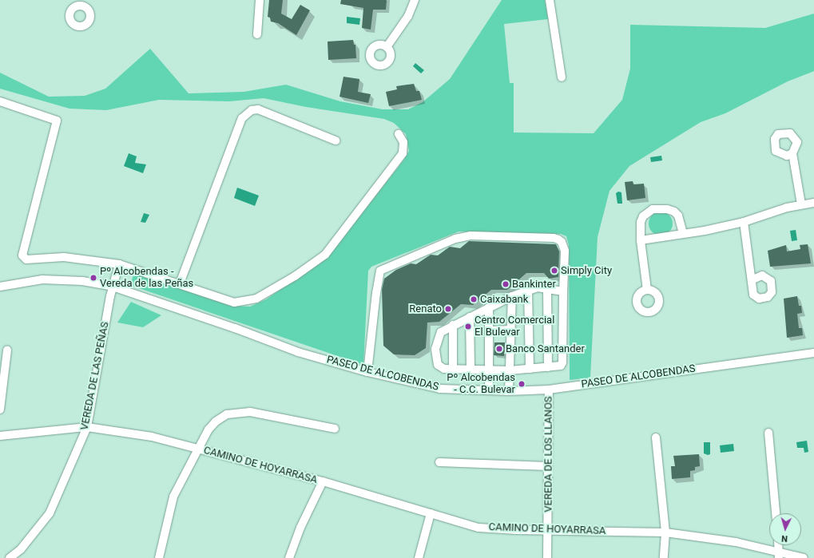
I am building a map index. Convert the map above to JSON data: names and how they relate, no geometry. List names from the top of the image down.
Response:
{
  "streets": {
    "street": [
      "PASEO DE ALCOBENDAS",
      "VEREDA DE LAS PEÑAS",
      "VEREDA DE LOS LLANOS",
      "CAMINO DE HOYARRASA"
    ]
  },
  "crossings": [
    ["PASEO DE ALCOBENDAS", "VEREDA DE LAS PEÑAS"],
    ["PASEO DE ALCOBENDAS", "VEREDA DE LOS LLANOS"],
    ["VEREDA DE LAS PEÑAS", "CAMINO DE HOYARRASA"],
    ["VEREDA DE LOS LLANOS", "CAMINO DE HOYARRASA"]
  ],
  "places": [
    "Simply City",
    "Pº Alcobendas - Vereda de las Peñas",
    "Bankinter",
    "Caixabank",
    "Renato",
    "Centro Comercial El Bulevar",
    "Banco Santander",
    "Pº Alcobendas - C.C. Bulevar"
  ],
  "north": "bottom"
}
